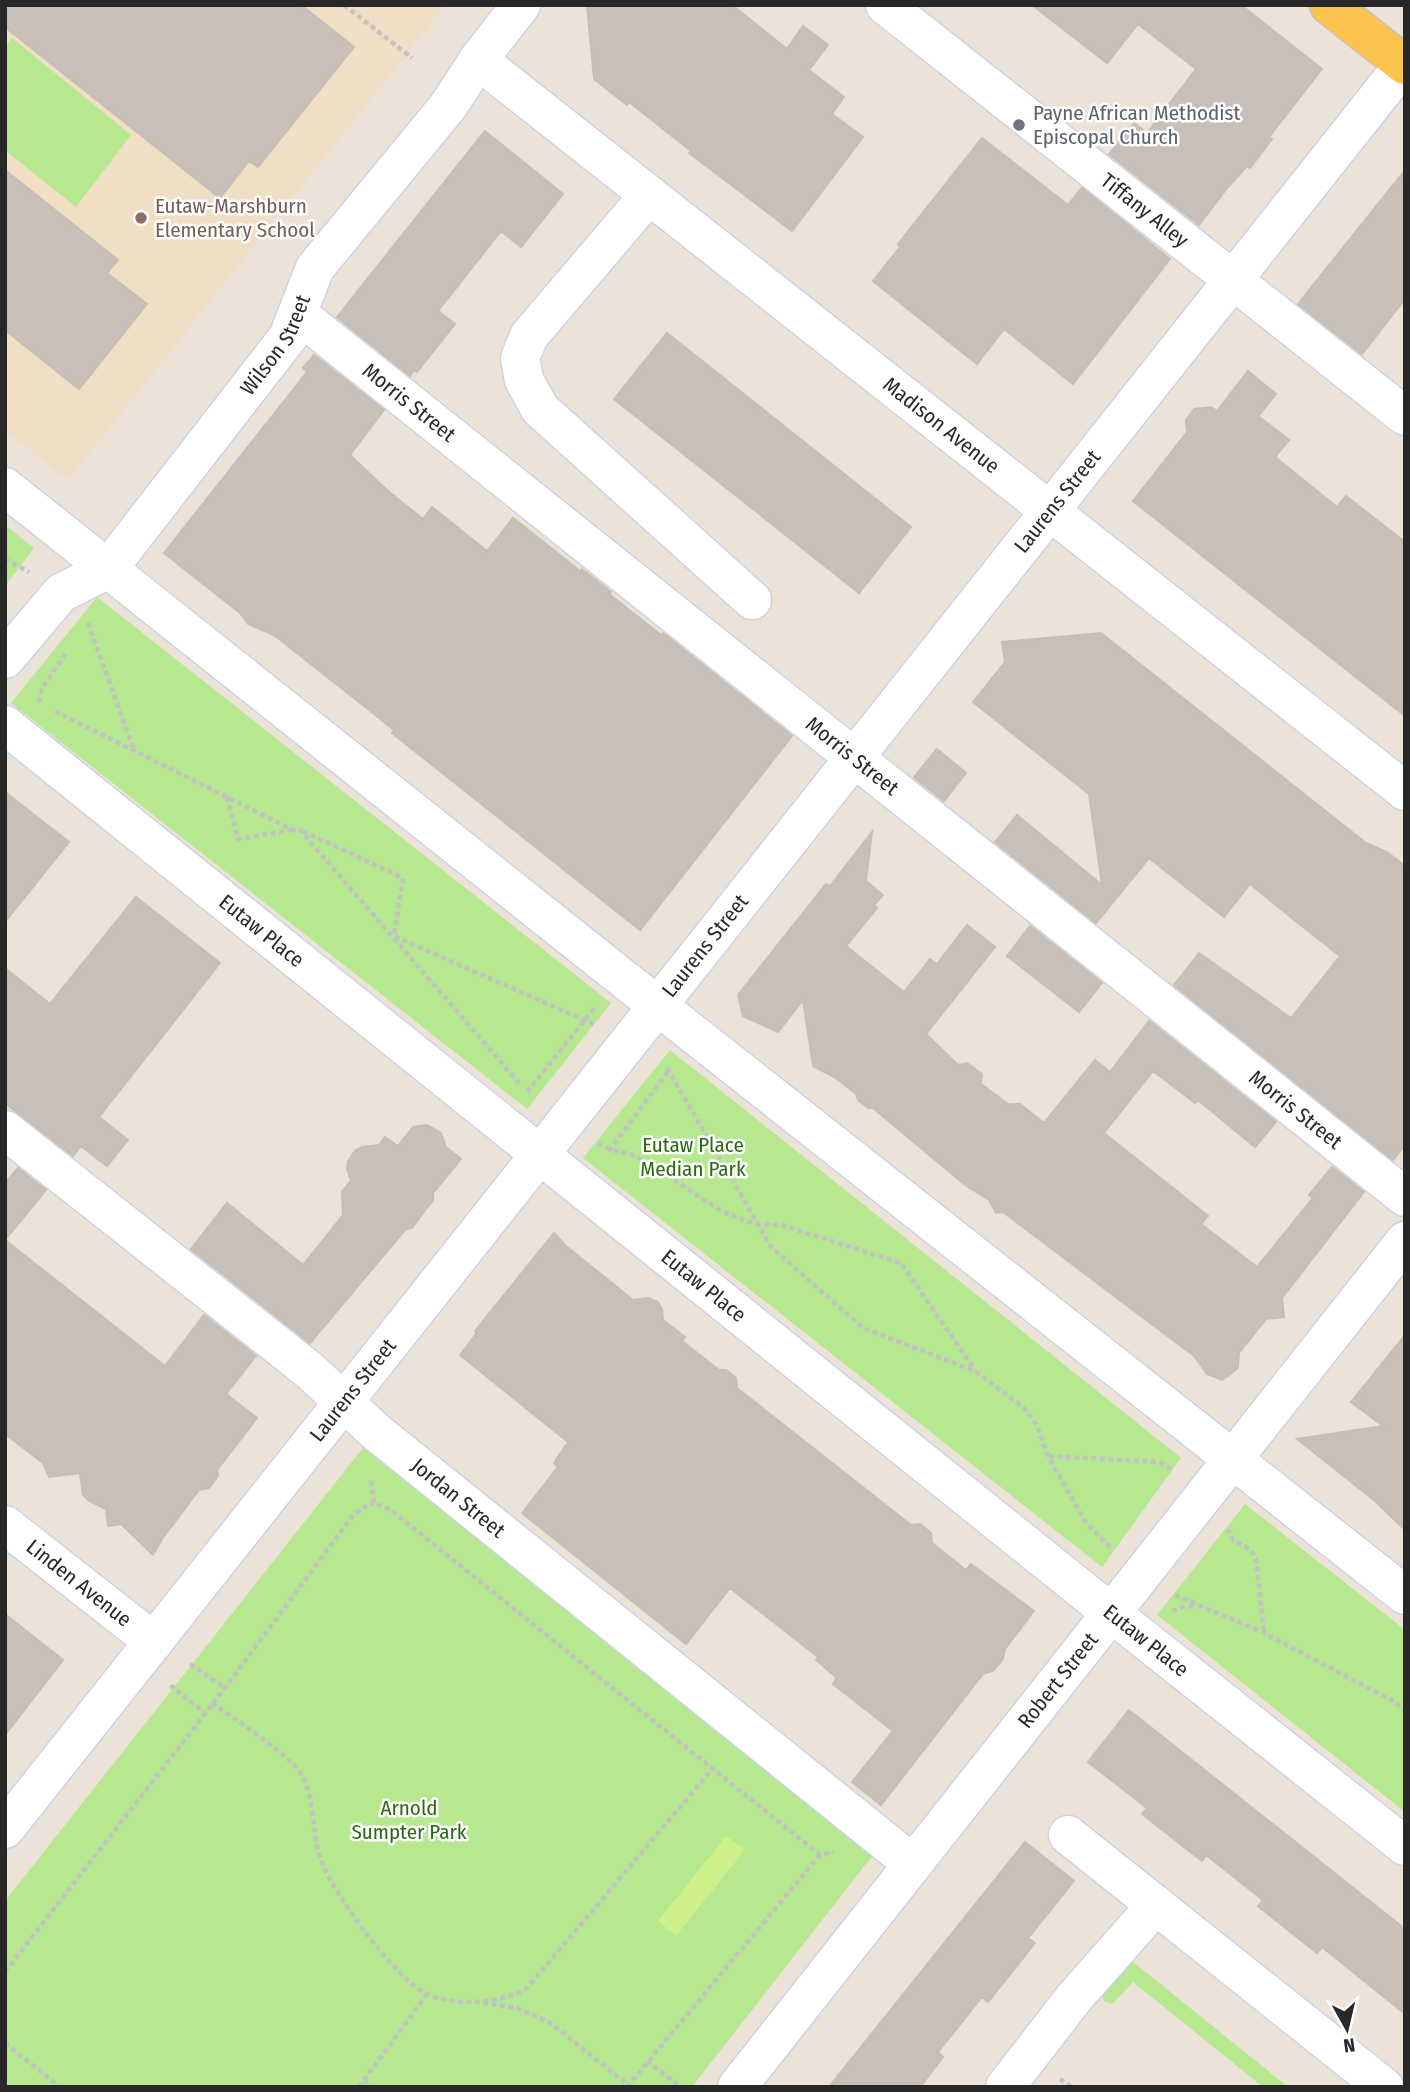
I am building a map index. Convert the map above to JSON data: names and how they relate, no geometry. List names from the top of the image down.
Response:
{
  "streets": {
    "street": [
      "Tiffany Alley",
      "Wilson Street",
      "Morris Street",
      "Madison Avenue",
      "Laurens Street",
      "Eutaw Place",
      "Jordan Street",
      "Linden Avenue",
      "Robert Street"
    ]
  },
  "crossings": [
    ["Tiffany Alley", "Laurens Street"],
    ["Wilson Street", "Morris Street"],
    ["Wilson Street", "Madison Avenue"],
    ["Morris Street", "Laurens Street"],
    ["Madison Avenue", "Laurens Street"],
    ["Laurens Street", "Eutaw Place"],
    ["Laurens Street", "Jordan Street"],
    ["Laurens Street", "Linden Avenue"],
    ["Eutaw Place", "Robert Street"],
    ["Jordan Street", "Robert Street"]
  ],
  "parks": ["Eutaw Place Median Park", "Arnold Sumpter Park"],
  "places": ["Payne African Methodist Episcopal Church", "Eutaw-Marshburn Elementary School"],
  "north": "bottom"
}
